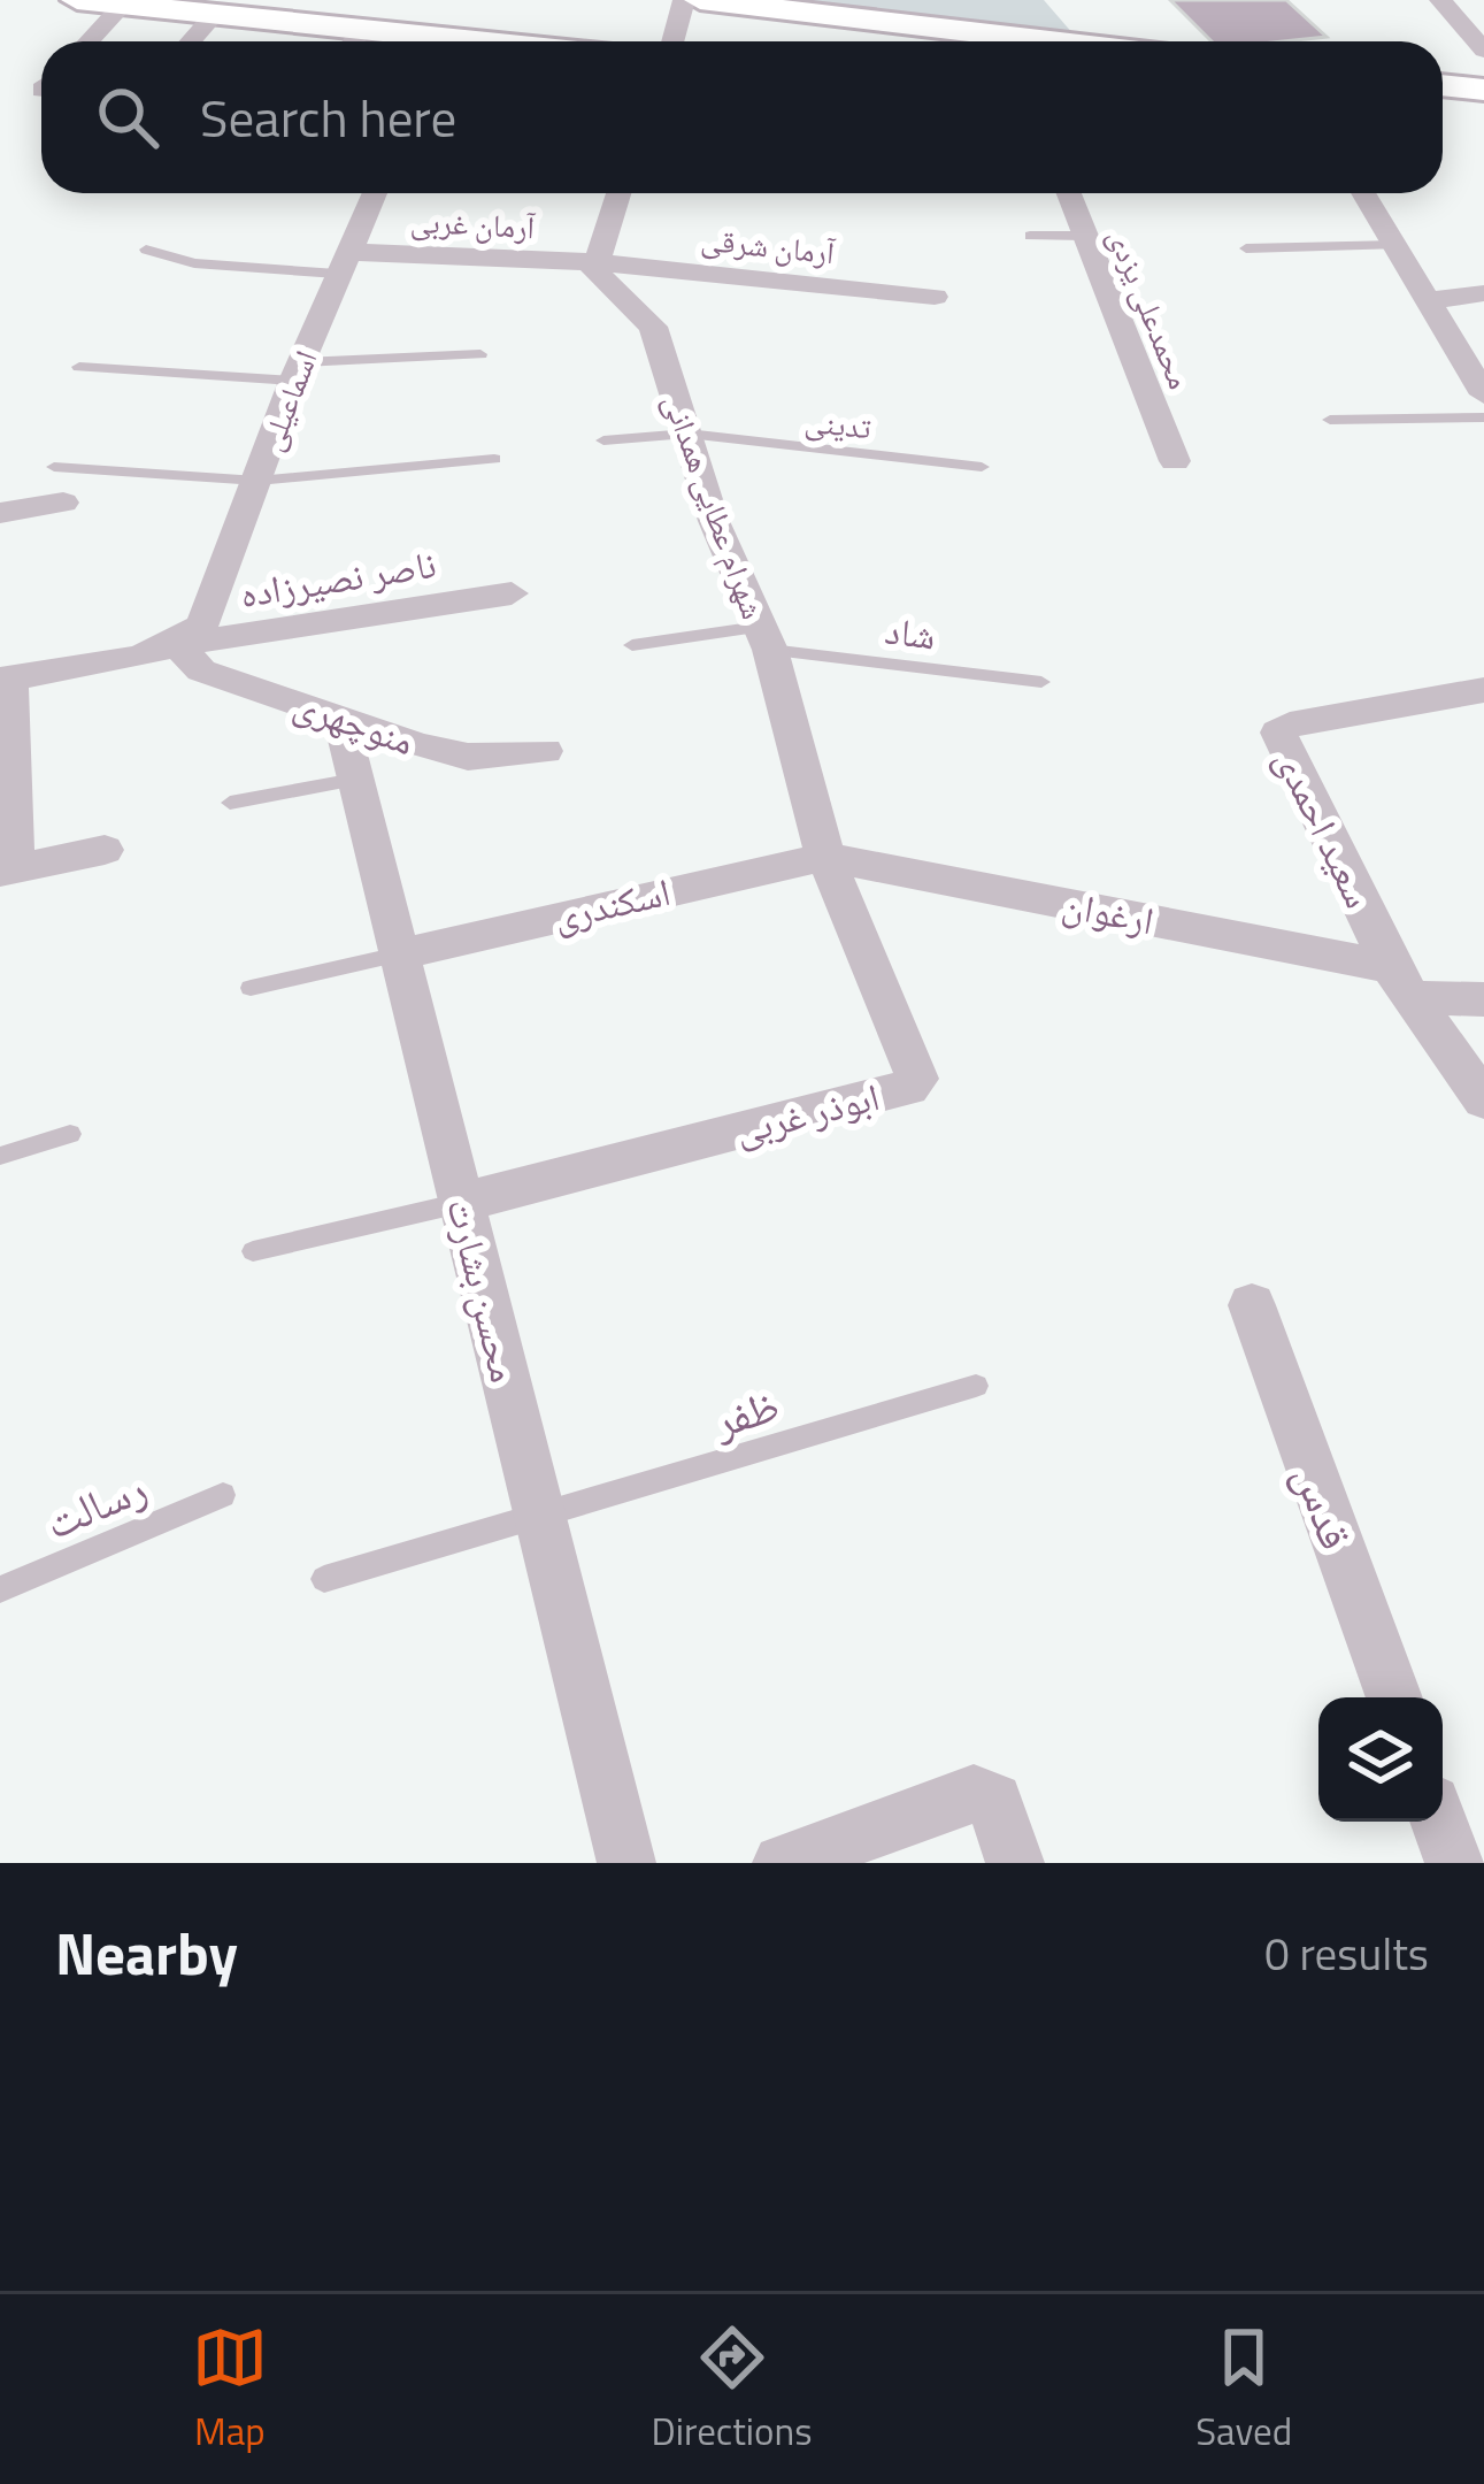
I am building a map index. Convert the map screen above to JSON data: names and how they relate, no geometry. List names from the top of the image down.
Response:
{
  "streets": {
    "street": [
      "آرمان غربی",
      "آرمان شرقی",
      "محمدعلی یزدی",
      "اسماعیلی",
      "شهرام عطایی همدانی",
      "ناصر نصیرزاده",
      "منوچهری",
      "سعید احمدی",
      "اسکندری",
      "ارغوان",
      "ابوذر غربی",
      "محسن بشارت",
      "قدس"
    ],
    "lane": [
      "تدینی",
      "شاد",
      "ظفر",
      "رسالت"
    ]
  },
  "crossings": [
    ["آرمان غربی", "آرمان شرقی"],
    ["آرمان غربی", "اسماعیلی"],
    ["آرمان غربی", "شهرام عطایی همدانی"],
    ["آرمان شرقی", "شهرام عطایی همدانی"],
    ["اسماعیلی", "ناصر نصیرزاده"],
    ["اسماعیلی", "منوچهری"],
    ["تدینی", "شهرام عطایی همدانی"],
    ["شهرام عطایی همدانی", "شاد"],
    ["شهرام عطایی همدانی", "اسکندری"],
    ["شهرام عطایی همدانی", "ارغوان"],
    ["شهرام عطایی همدانی", "ابوذر غربی"],
    ["ناصر نصیرزاده", "منوچهری"],
    ["منوچهری", "محسن بشارت"],
    ["سعید احمدی", "ارغوان"],
    ["اسکندری", "ارغوان"],
    ["اسکندری", "ابوذر غربی"],
    ["اسکندری", "محسن بشارت"],
    ["ارغوان", "ابوذر غربی"],
    ["ابوذر غربی", "محسن بشارت"],
    ["محسن بشارت", "ظفر"]
  ],
  "page": {
    "search": "Search here",
    "heading": ["Nearby", "0 results"],
    "nav": ["Map", "Directions", "Saved"]
  }
}
